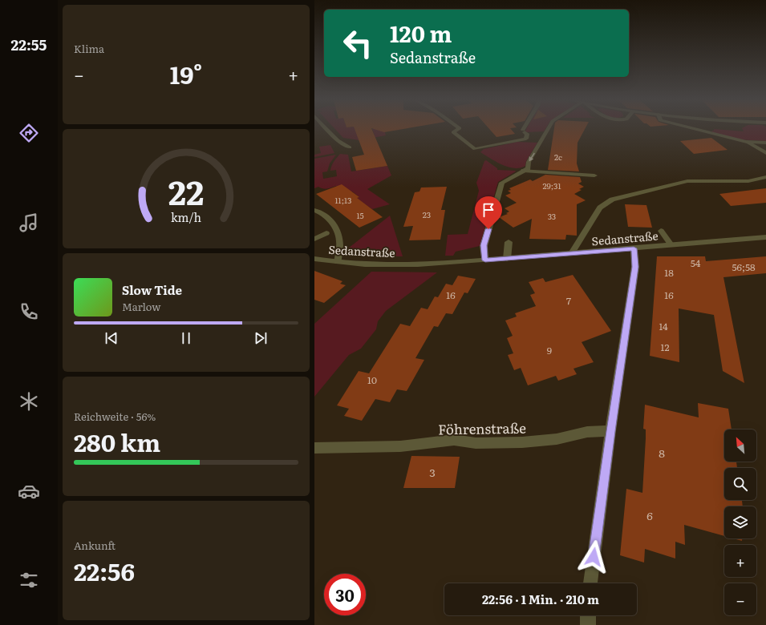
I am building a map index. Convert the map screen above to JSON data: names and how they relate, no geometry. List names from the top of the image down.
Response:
{
  "streets": {
    "street": ["Sedanstraße", "Föhrenstraße"]
  },
  "house_numbers": [
    "2c",
    "29;31",
    "11;13",
    "23",
    "15",
    "33",
    "54",
    "56;58",
    "18",
    "16",
    "16",
    "7",
    "14",
    "12",
    "9",
    "10",
    "8",
    "3",
    "6"
  ],
  "north": "top left",
  "page": {
    "tabs": "22:55",
    "tile": [
      "Klima",
      ["Reichweite · 56%", "280 km"],
      ["Ankunft", "22:56"]
    ],
    "turn": ["120 m", "Sedanstraße"],
    "heat": ["−", "19°", "+"],
    "song": ["Slow Tide", "Marlow"],
    "map_buttons": ["+", "−"],
    "limit": "30",
    "trip": "22:56 · 1 Min. · 210 m",
    "gauge": ["22", "km/h"]
  }
}
